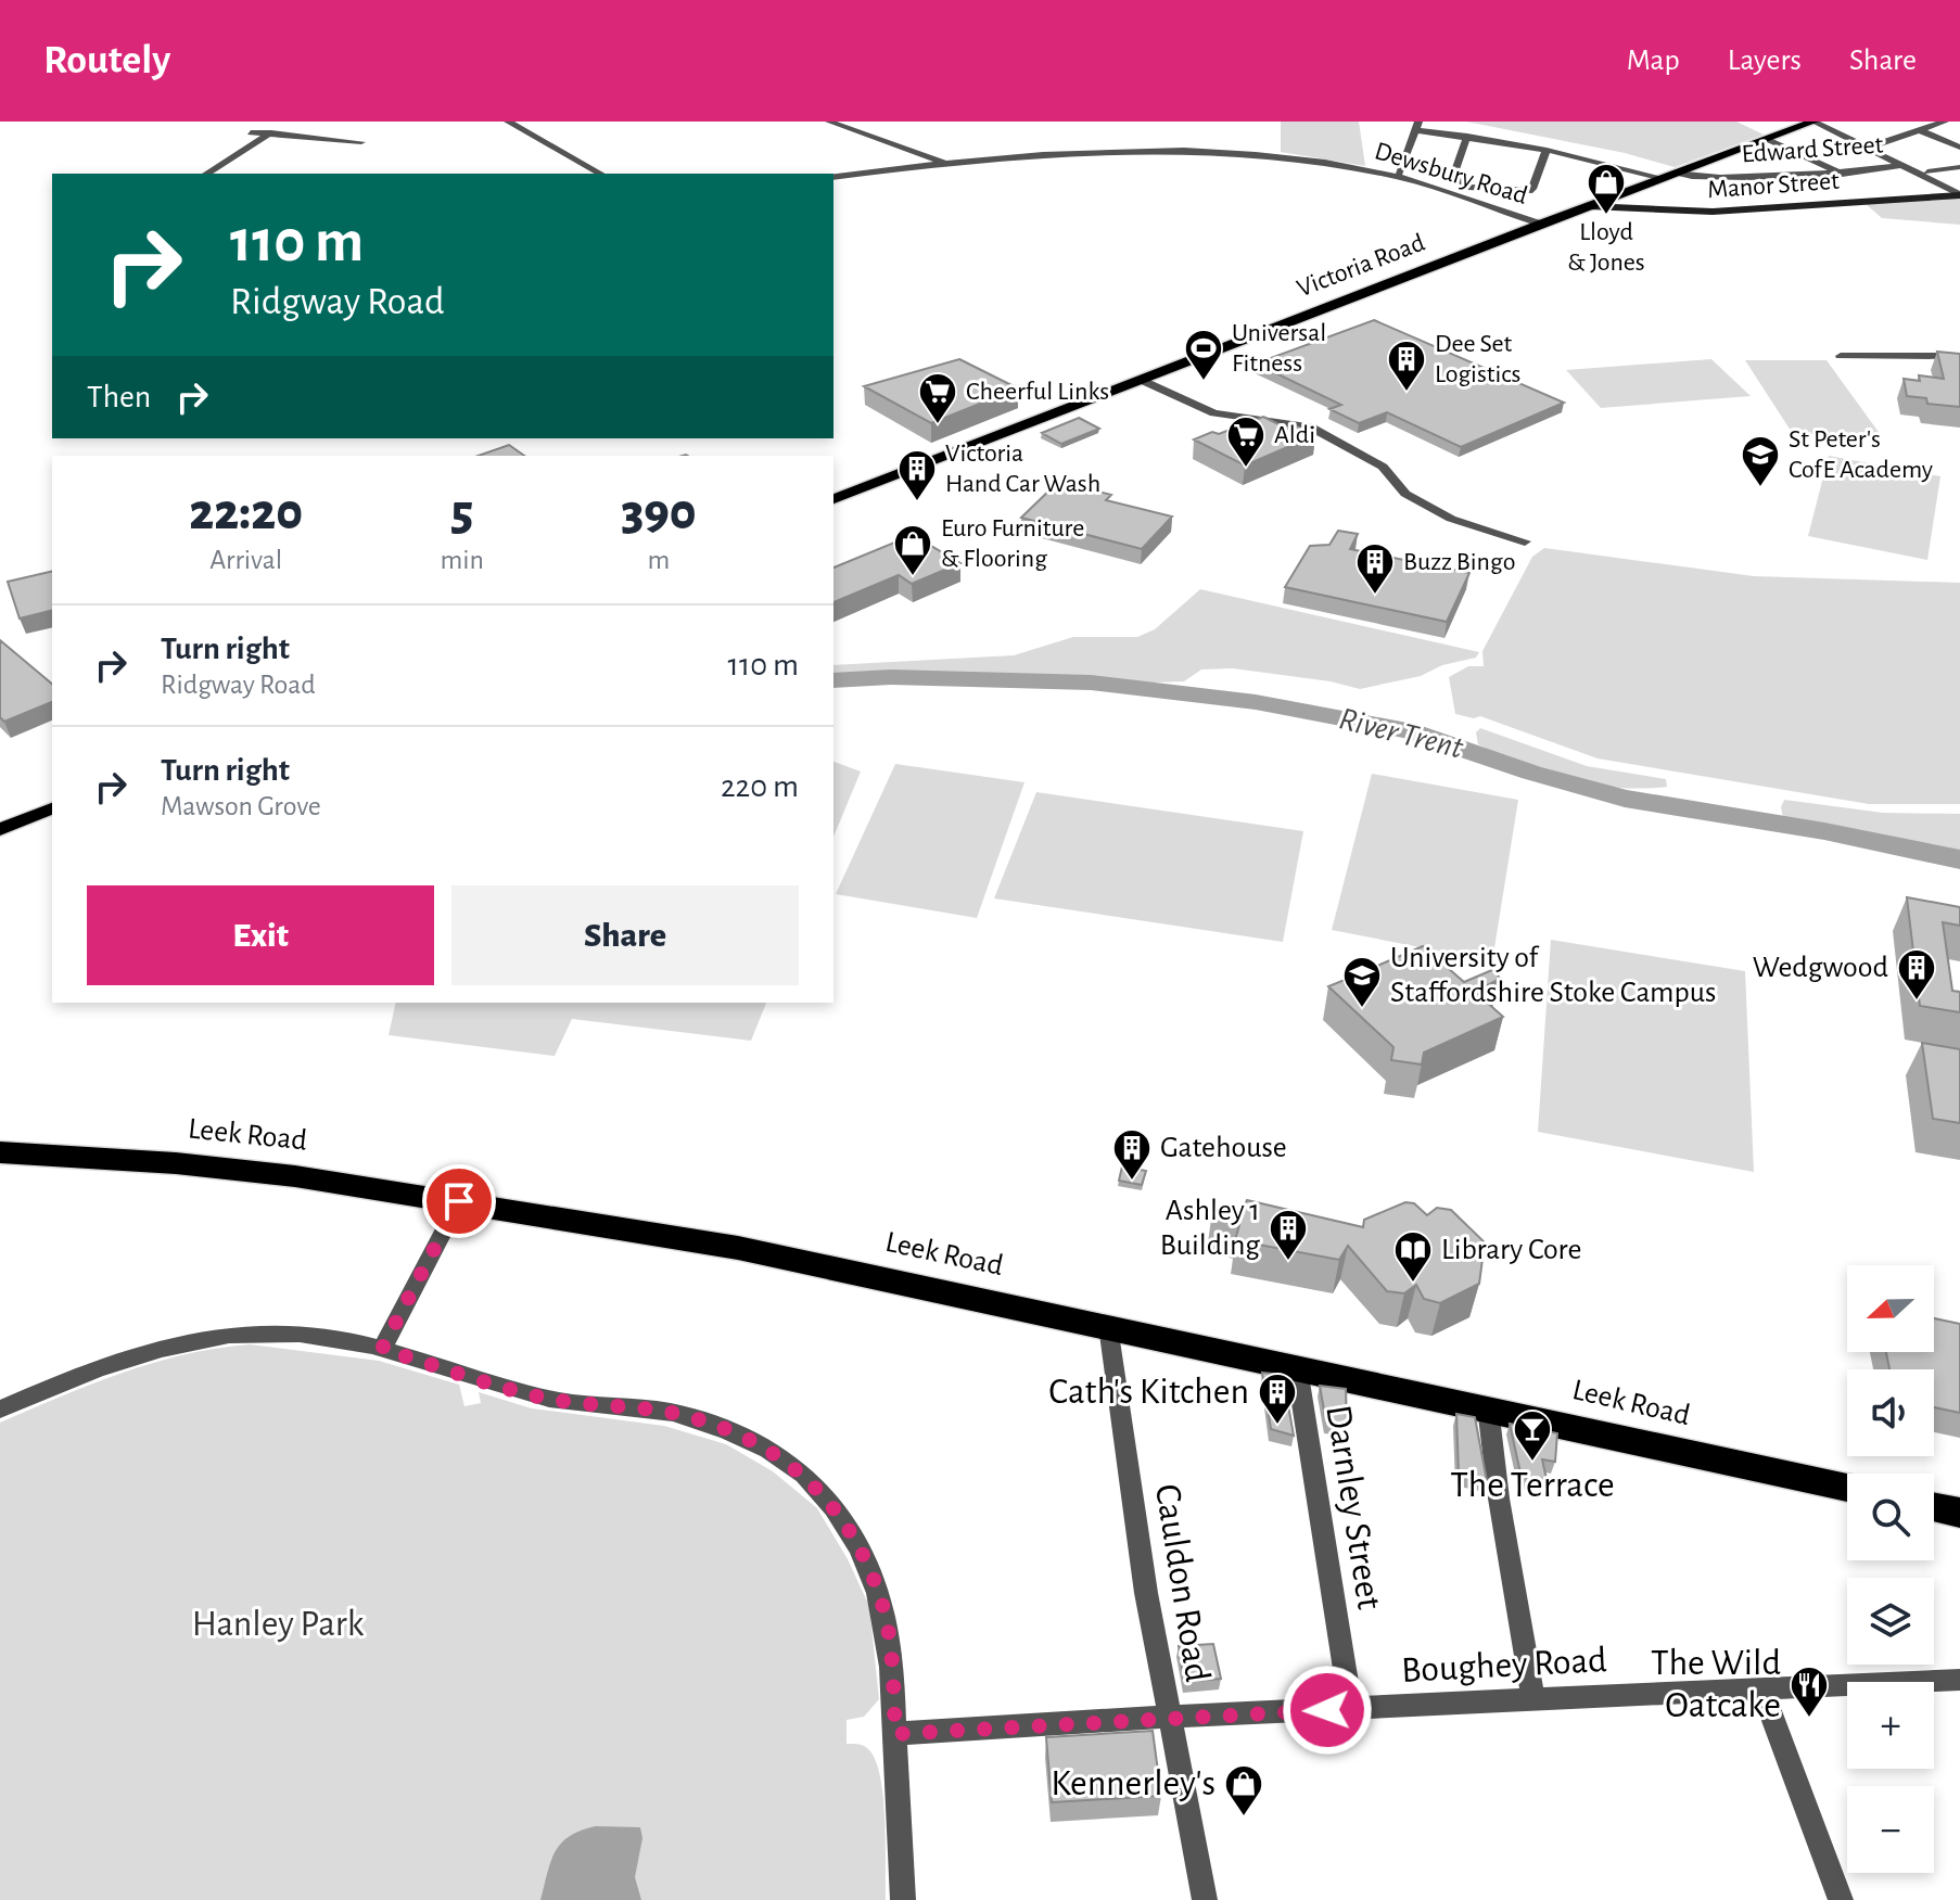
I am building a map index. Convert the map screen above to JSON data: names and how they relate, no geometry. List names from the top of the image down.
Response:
{
  "streets": {
    "highway": ["Leek Road"],
    "main road": ["Victoria Road"],
    "street": [
      "Edward Street",
      "Dewsbury Road",
      "Manor Street",
      "Darnley Street",
      "Cauldon Road",
      "Boughey Road"
    ]
  },
  "crossings": [
    ["Edward Street", "Victoria Road"],
    ["Dewsbury Road", "Victoria Road"],
    ["Manor Street", "Victoria Road"],
    ["Leek Road", "Darnley Street"],
    ["Leek Road", "Cauldon Road"],
    ["Darnley Street", "Boughey Road"],
    ["Cauldon Road", "Boughey Road"]
  ],
  "water": ["River Trent"],
  "parks": ["Hanley Park"],
  "places": {
    "shop": ["Lloyd & Jones", "Euro Furniture & Flooring", "Kennerley's"],
    "sports": ["Universal Fitness"],
    "building": [
      "Dee Set Logistics",
      "Victoria Hand Car Wash",
      "Buzz Bingo",
      "Wedgwood",
      "Gatehouse",
      "Ashley 1 Building",
      "Cath's Kitchen"
    ],
    "supermarket": ["Cheerful Links", "Aldi"],
    "school or university": ["St Peter's CofE Academy", "University of Staffordshire Stoke Campus"],
    "library": ["Library Core"],
    "bar": ["The Terrace"],
    "restaurant": ["The Wild Oatcake"]
  },
  "north": "left",
  "page": {
    "header": "Routely",
    "nav": ["Map", "Layers", "Share"],
    "turn": ["110 m", "Ridgway Road"],
    "then": "Then",
    "eta": [
      "22:20",
      "Arrival",
      "5",
      "min",
      "390",
      "m"
    ],
    "list": [
      {
        "name": "Turn right",
        "note": "Ridgway Road",
        "value": "110 m"
      },
      {
        "name": "Turn right",
        "note": "Mawson Grove",
        "value": "220 m"
      }
    ],
    "buttons": ["Exit", "Share"],
    "map_buttons": ["+", "−"]
  }
}
